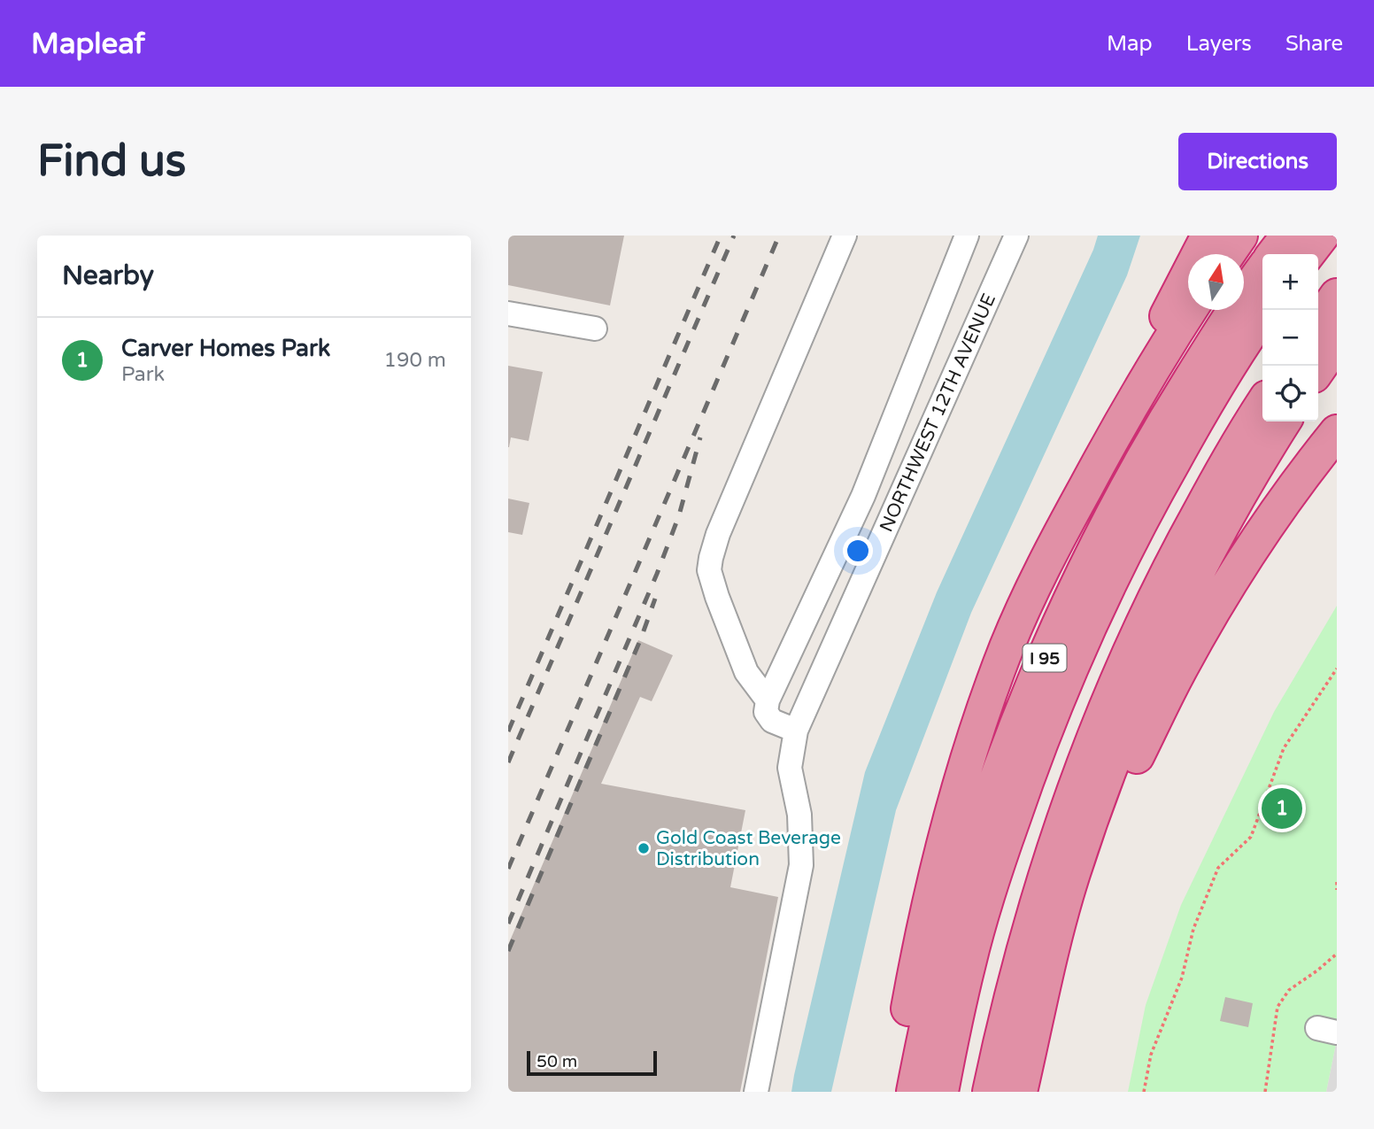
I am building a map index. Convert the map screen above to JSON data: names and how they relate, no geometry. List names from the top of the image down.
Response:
{
  "streets": {
    "highway": ["I 95"],
    "street": ["NORTHWEST 12TH AVENUE"]
  },
  "places": ["Gold Coast Beverage Distribution"],
  "scale_bar": "50 m",
  "north": "top",
  "page": {
    "header": "Mapleaf",
    "nav": ["Map", "Layers", "Share"],
    "buttons": "Directions",
    "title": "Find us",
    "heading": "Nearby",
    "map_buttons": ["+", "−"],
    "list": [
      {
        "mark": "1",
        "name": "Carver Homes Park",
        "note": "Park",
        "value": "190 m"
      }
    ],
    "pins": "1",
    "scale": "50 m"
  }
}
